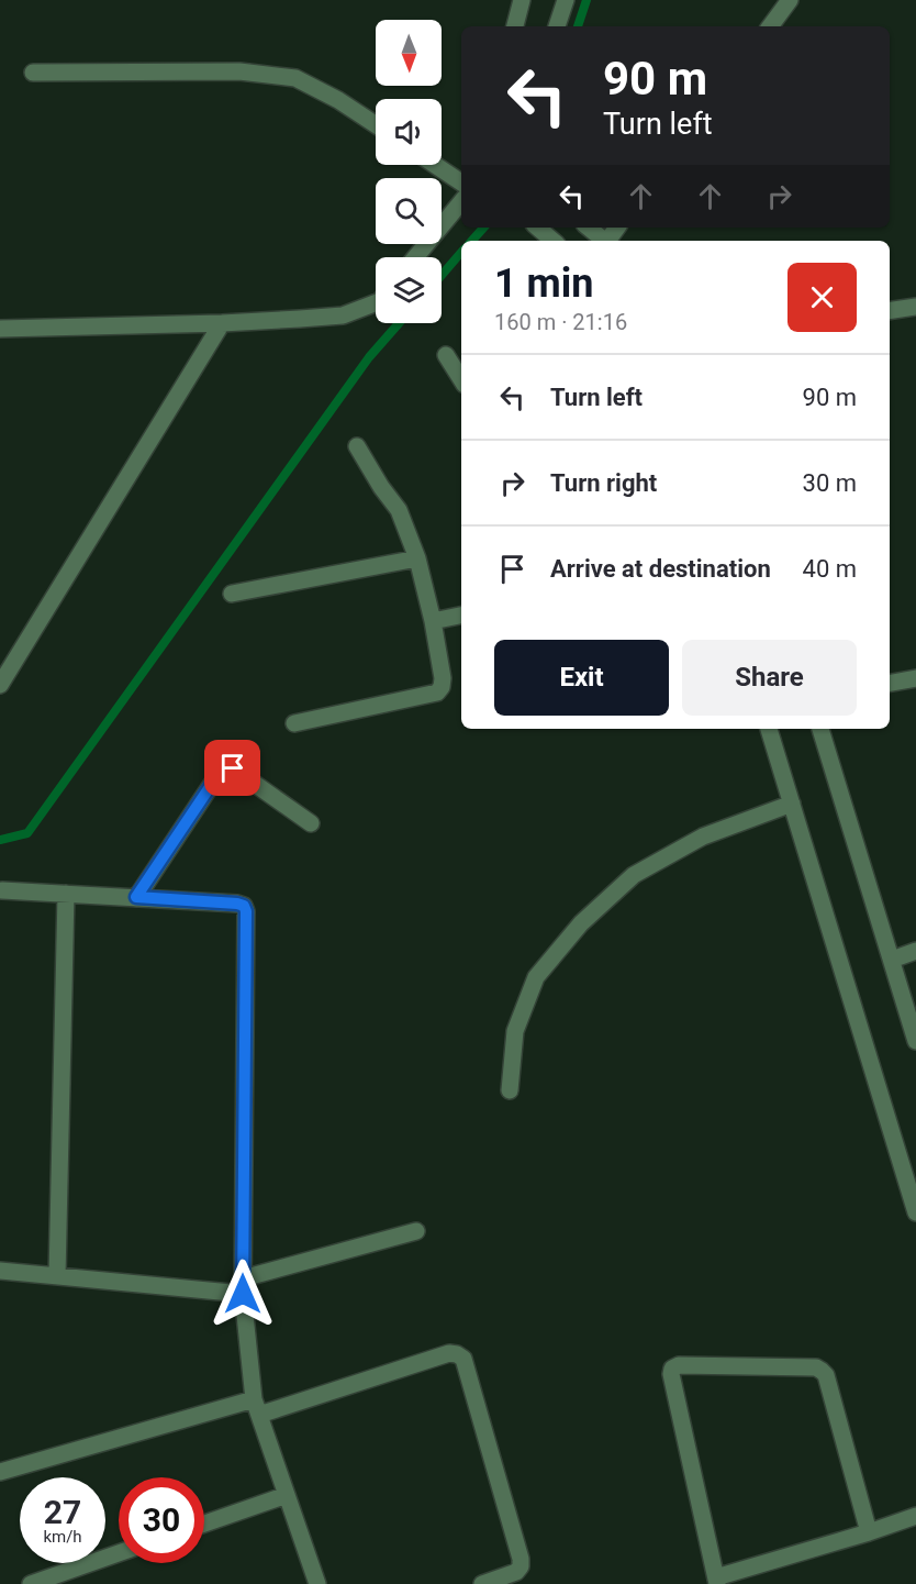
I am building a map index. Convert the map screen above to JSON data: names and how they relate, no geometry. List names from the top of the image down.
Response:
{
  "north": "bottom",
  "page": {
    "turn": ["90 m", "Turn left"],
    "heading": ["1 min", "160 m · 21:16"],
    "list": [
      {
        "name": "Turn left",
        "value": "90 m"
      },
      {
        "name": "Turn right",
        "value": "30 m"
      },
      {
        "name": "Arrive at destination",
        "value": "40 m"
      }
    ],
    "buttons": ["Exit", "Share"],
    "speed": "27 km/h",
    "limit": "30"
  }
}
